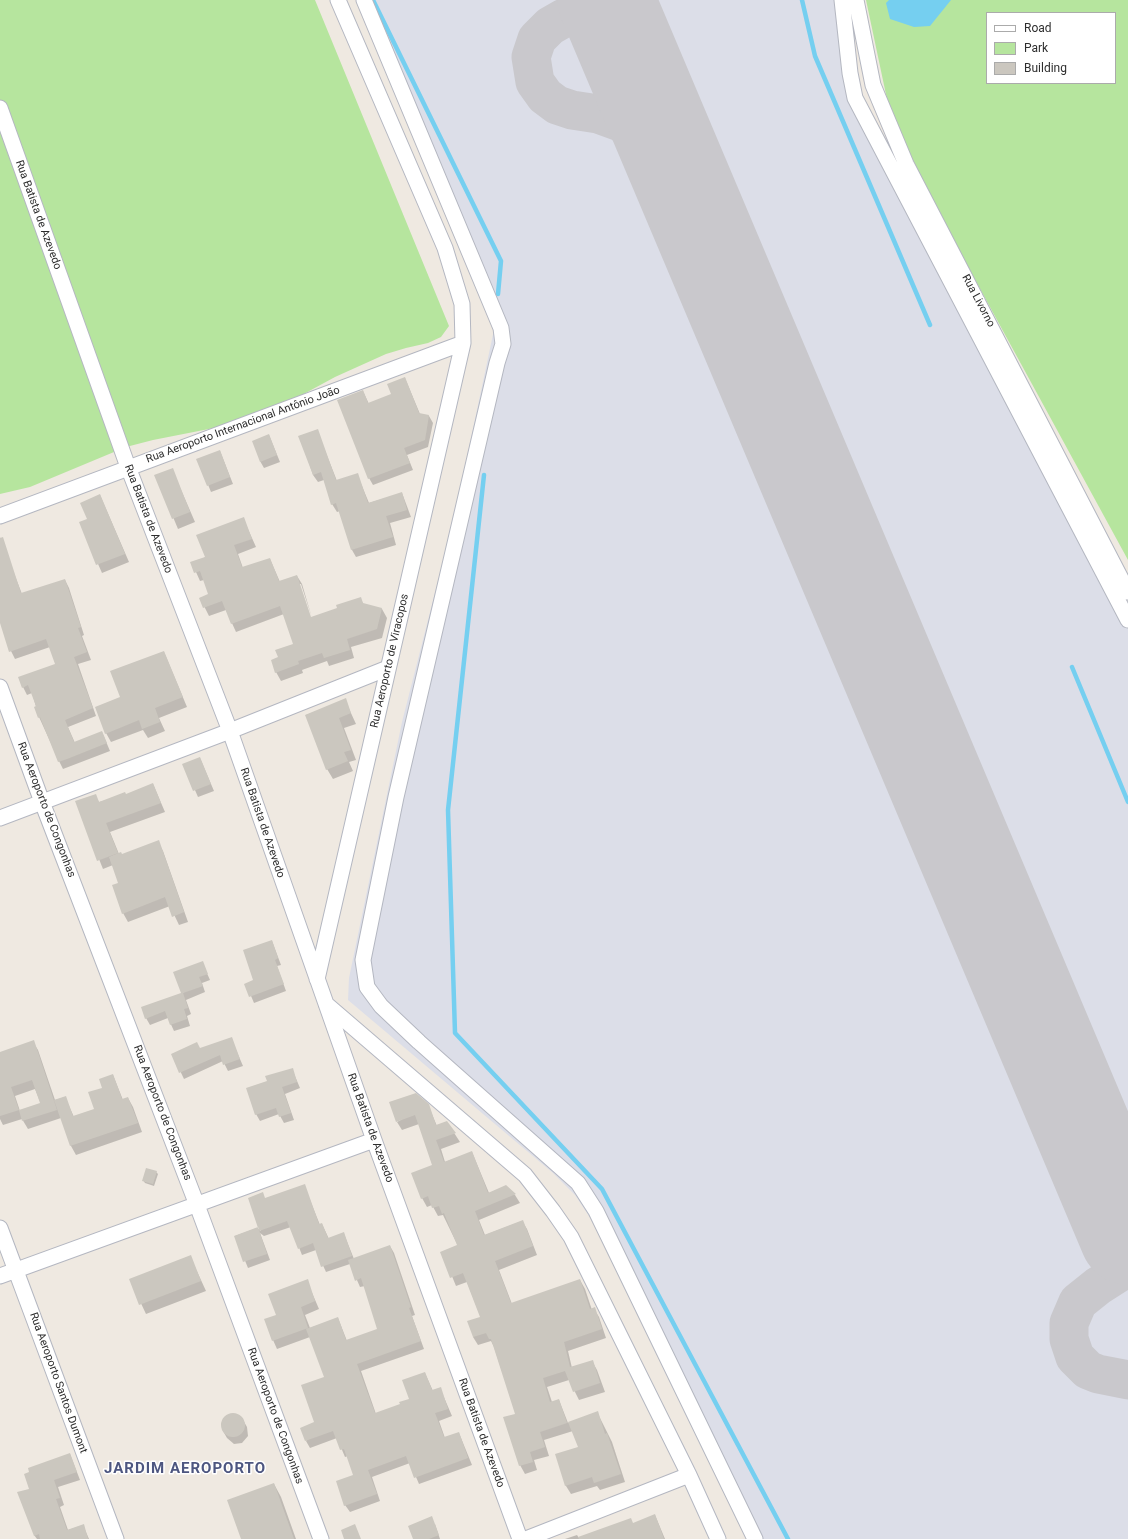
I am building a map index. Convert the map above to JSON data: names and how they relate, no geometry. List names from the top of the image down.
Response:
{
  "streets": {
    "street": [
      "Rua Batista de Azevedo",
      "Rua Livorno",
      "Rua Aeroporto Internacional Antônio João",
      "Rua Aeroporto de Viracopos",
      "Rua Aeroporto de Congonhas",
      "Rua Aeroporto Santos Dumont"
    ]
  },
  "crossings": [
    ["Rua Batista de Azevedo", "Rua Aeroporto Internacional Antônio João"],
    ["Rua Batista de Azevedo", "Rua Aeroporto de Viracopos"],
    ["Rua Aeroporto Internacional Antônio João", "Rua Aeroporto de Viracopos"]
  ],
  "districts": ["JARDIM AEROPORTO"],
  "legend": ["Road", "Park", "Building"]
}
